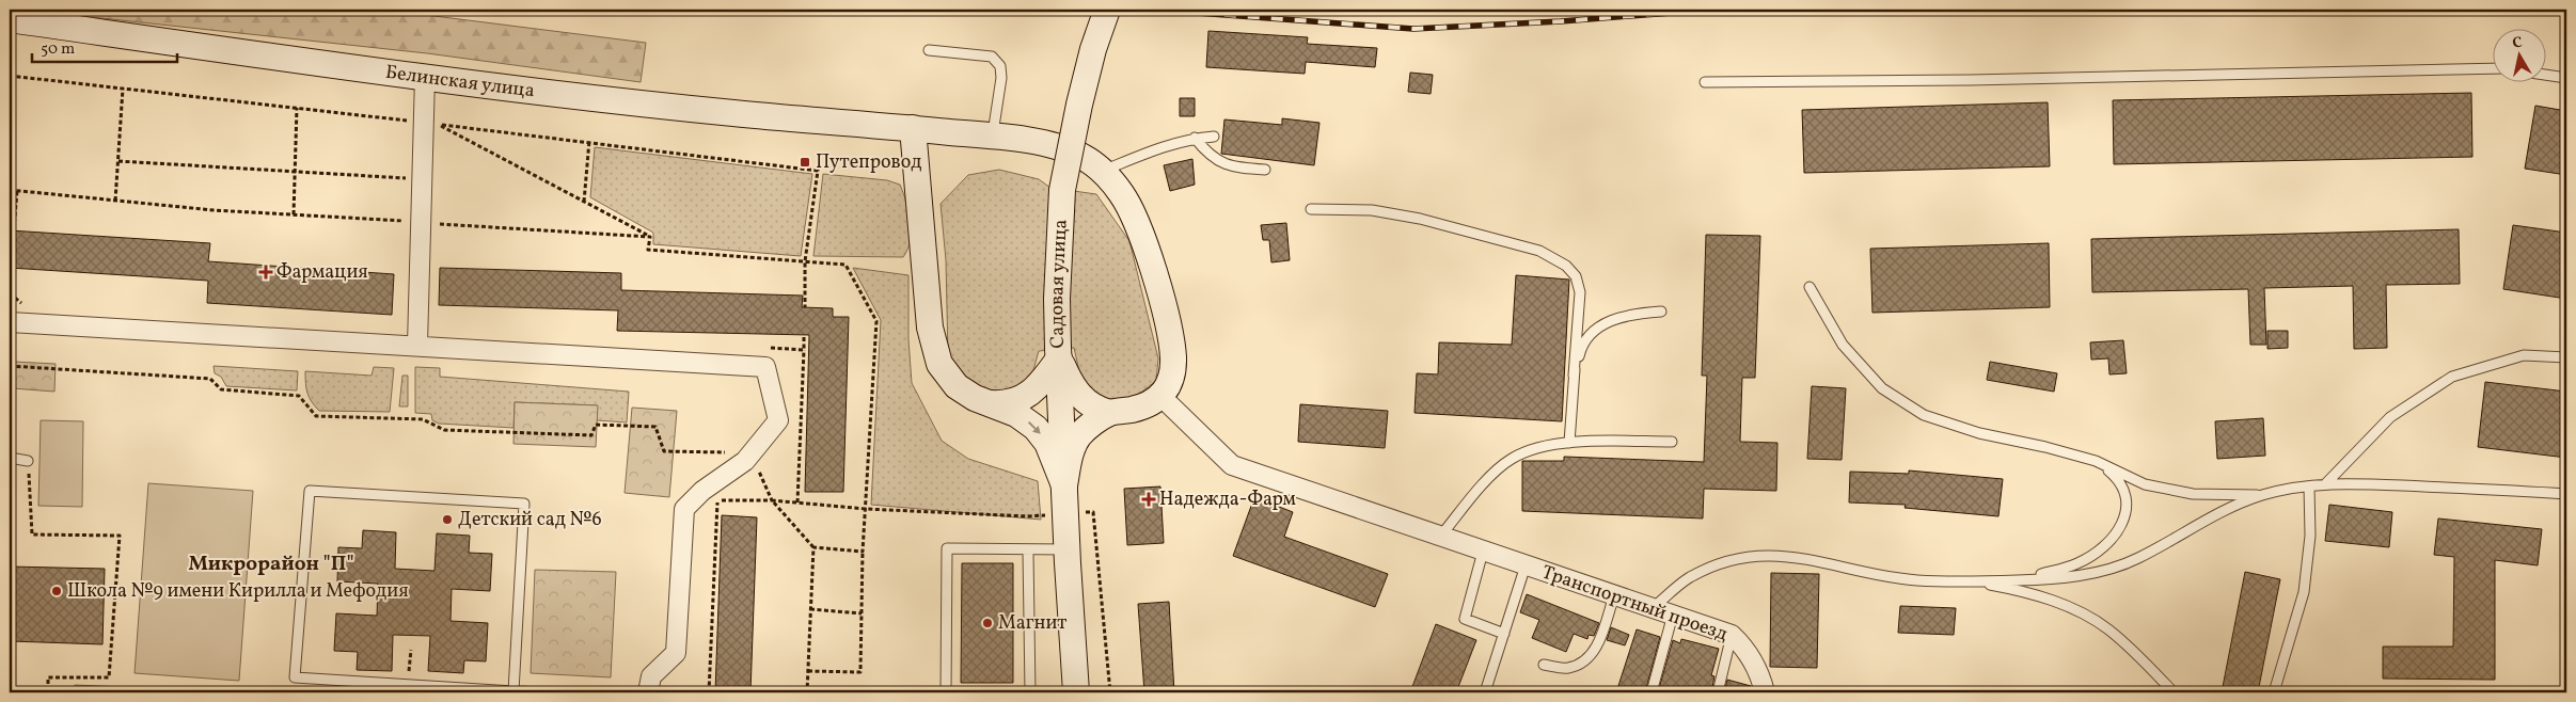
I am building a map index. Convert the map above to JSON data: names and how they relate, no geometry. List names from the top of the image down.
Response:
{
  "streets": {
    "main road": ["Белинская улица", "Садовая улица"],
    "street": ["Транспортный проезд"]
  },
  "crossings": [
    ["Белинская улица", "Транспортный проезд"]
  ],
  "districts": ["Микрорайон \"П\""],
  "places": {
    "transit": ["Путепровод"],
    "health": ["Фармация", "Надежда-Фарм"],
    "other": ["Детский сад №6", "Школа №9 имени Кирилла и Мефодия", "Магнит"]
  },
  "scale_bar": "50 m",
  "north": "top"
}
